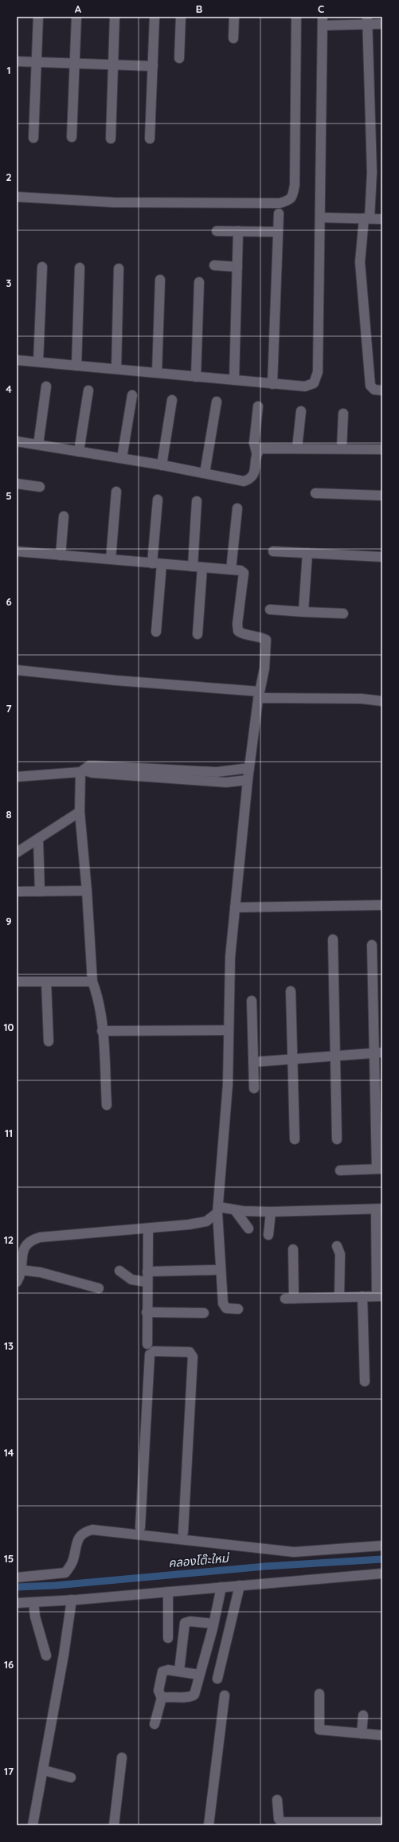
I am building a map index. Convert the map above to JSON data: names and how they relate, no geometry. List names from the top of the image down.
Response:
{
  "water": ["คลองโต๊ะใหม่"],
  "grid": {
    "columns": ["A", "B", "C"],
    "rows": [
      "1",
      "2",
      "3",
      "4",
      "5",
      "6",
      "7",
      "8",
      "9",
      "10",
      "11",
      "12",
      "13",
      "14",
      "15",
      "16",
      "17"
    ]
  }
}
